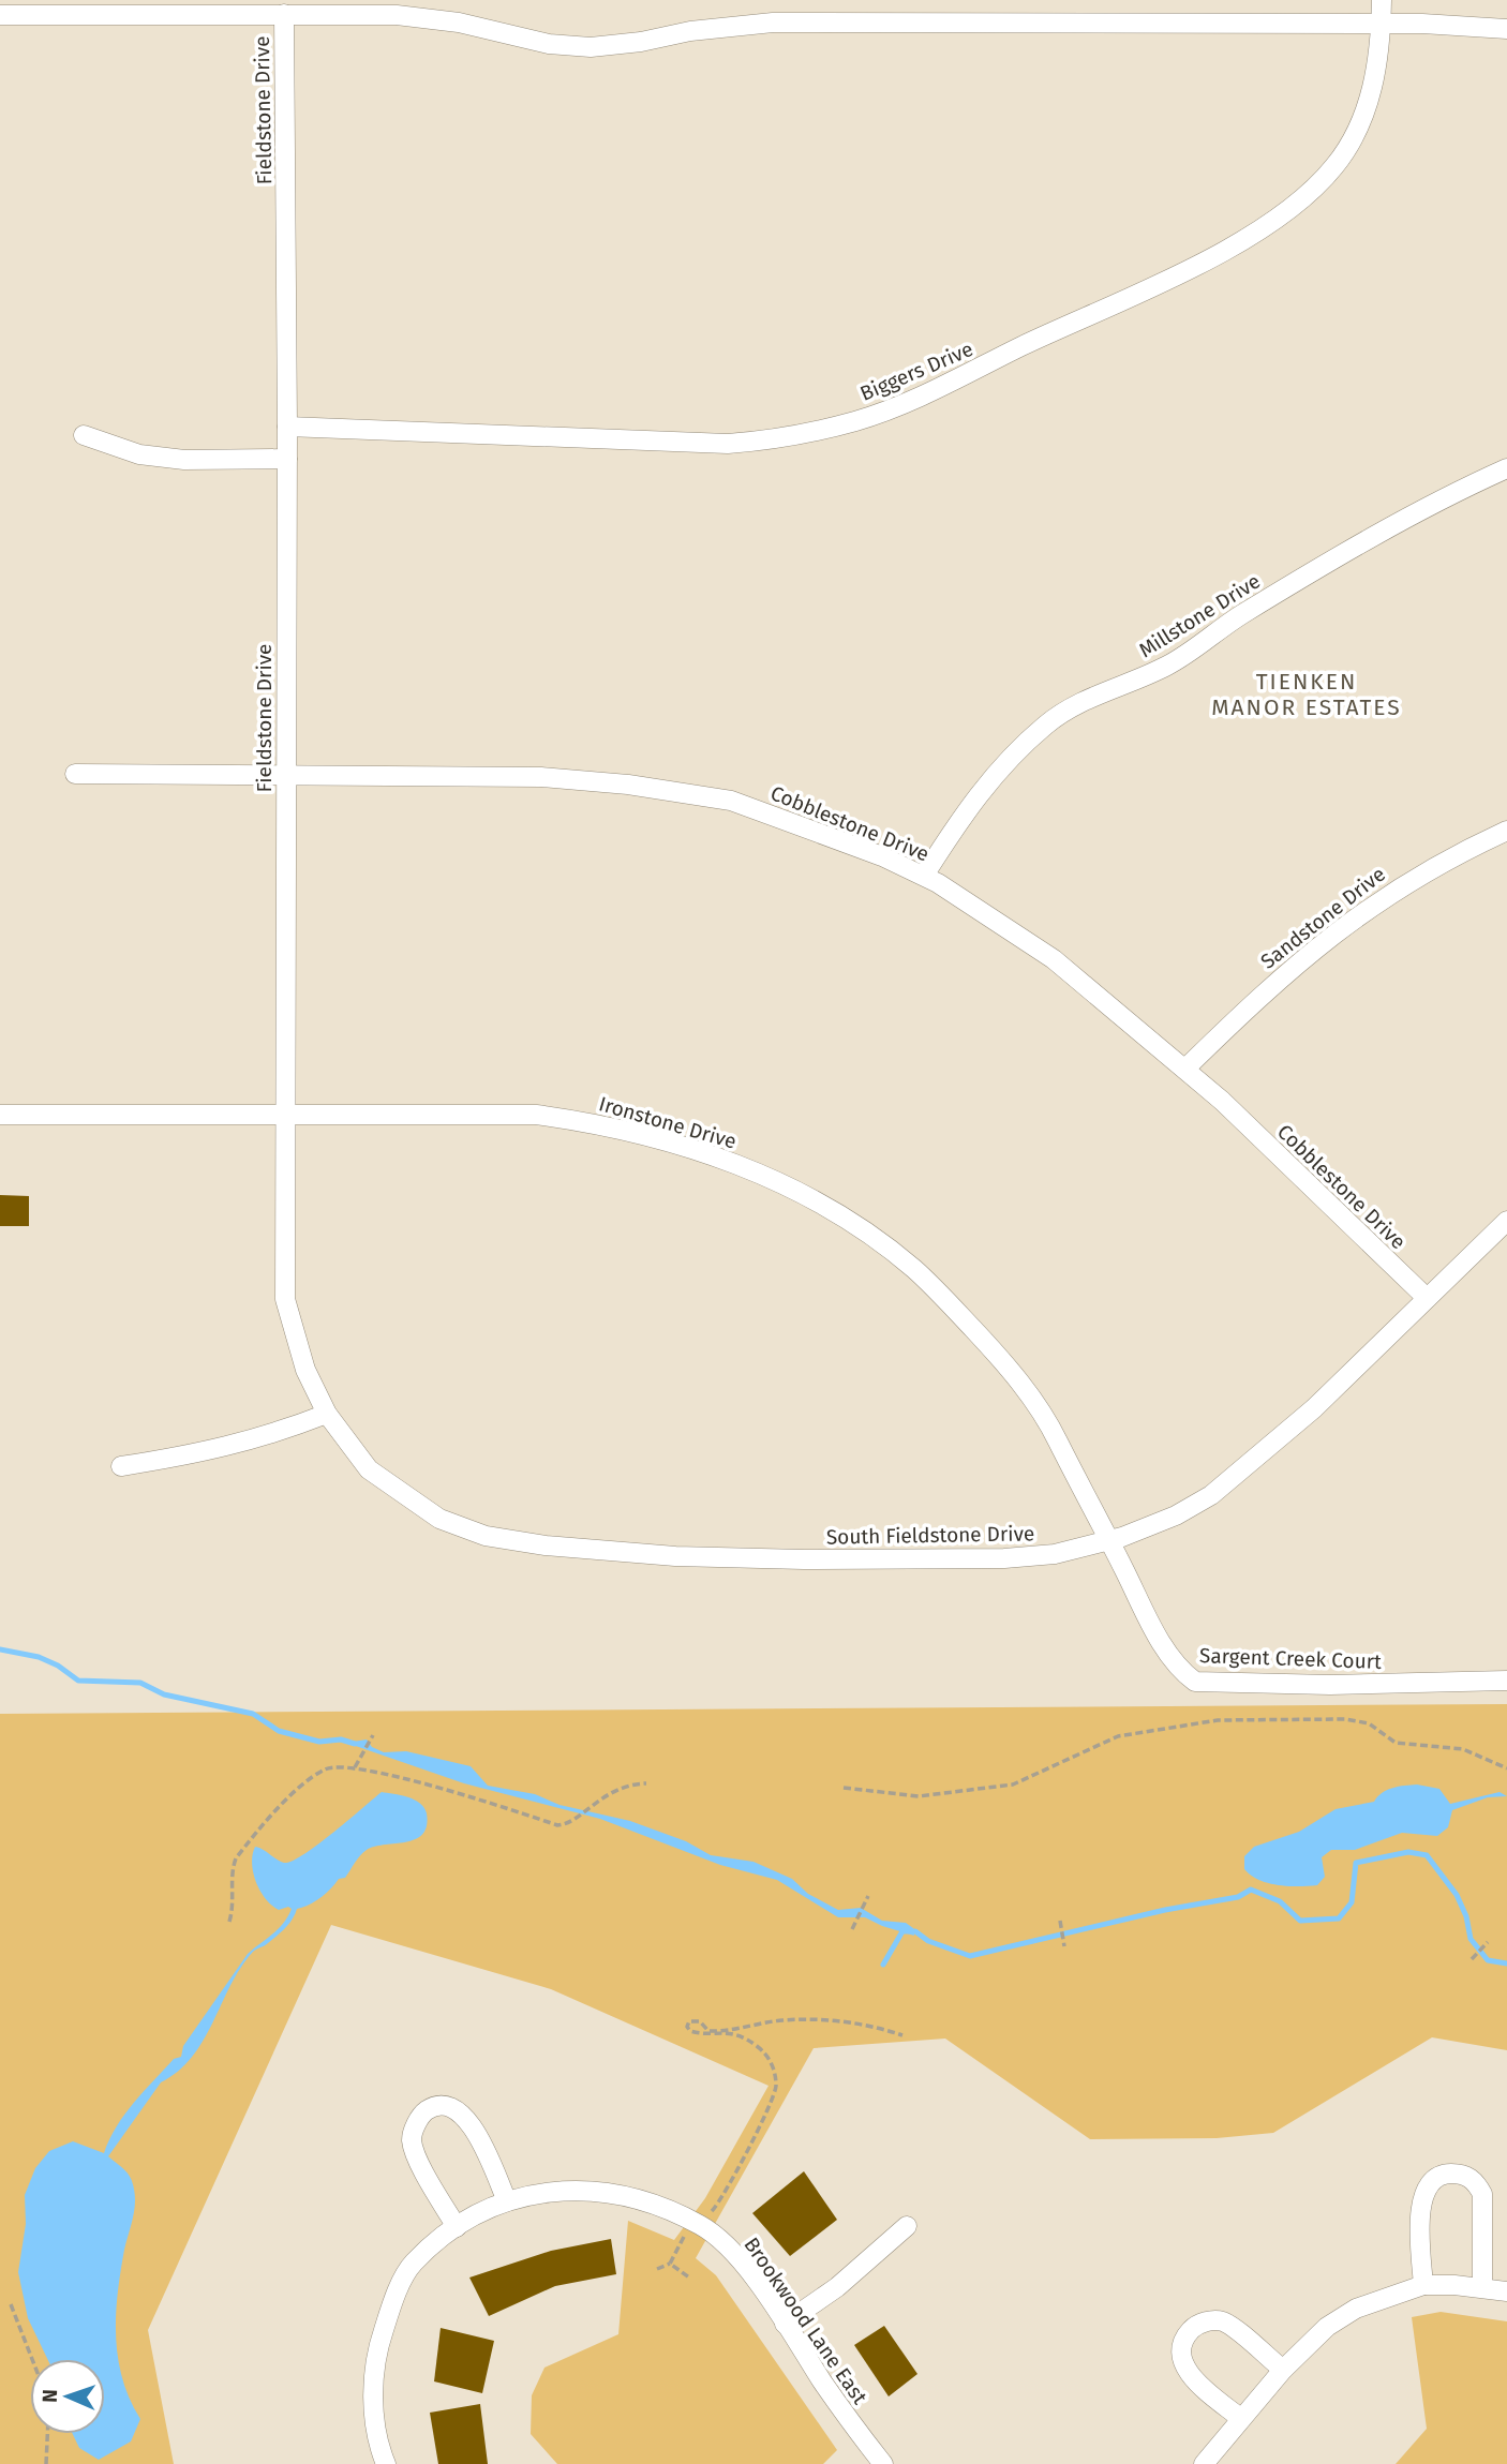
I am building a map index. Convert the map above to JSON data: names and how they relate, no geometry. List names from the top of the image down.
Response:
{
  "streets": {
    "street": [
      "Fieldstone Drive",
      "Biggers Drive",
      "Millstone Drive",
      "Cobblestone Drive",
      "Sandstone Drive",
      "Ironstone Drive",
      "South Fieldstone Drive",
      "Sargent Creek Court",
      "Brookwood Lane East"
    ]
  },
  "crossings": [
    ["Fieldstone Drive", "Biggers Drive"],
    ["Fieldstone Drive", "Cobblestone Drive"],
    ["Fieldstone Drive", "Ironstone Drive"],
    ["Fieldstone Drive", "South Fieldstone Drive"],
    ["Millstone Drive", "Cobblestone Drive"],
    ["Cobblestone Drive", "Sandstone Drive"],
    ["Cobblestone Drive", "South Fieldstone Drive"],
    ["Ironstone Drive", "South Fieldstone Drive"],
    ["Ironstone Drive", "Sargent Creek Court"],
    ["South Fieldstone Drive", "Sargent Creek Court"]
  ],
  "districts": ["TIENKEN MANOR ESTATES"],
  "north": "left"
}
